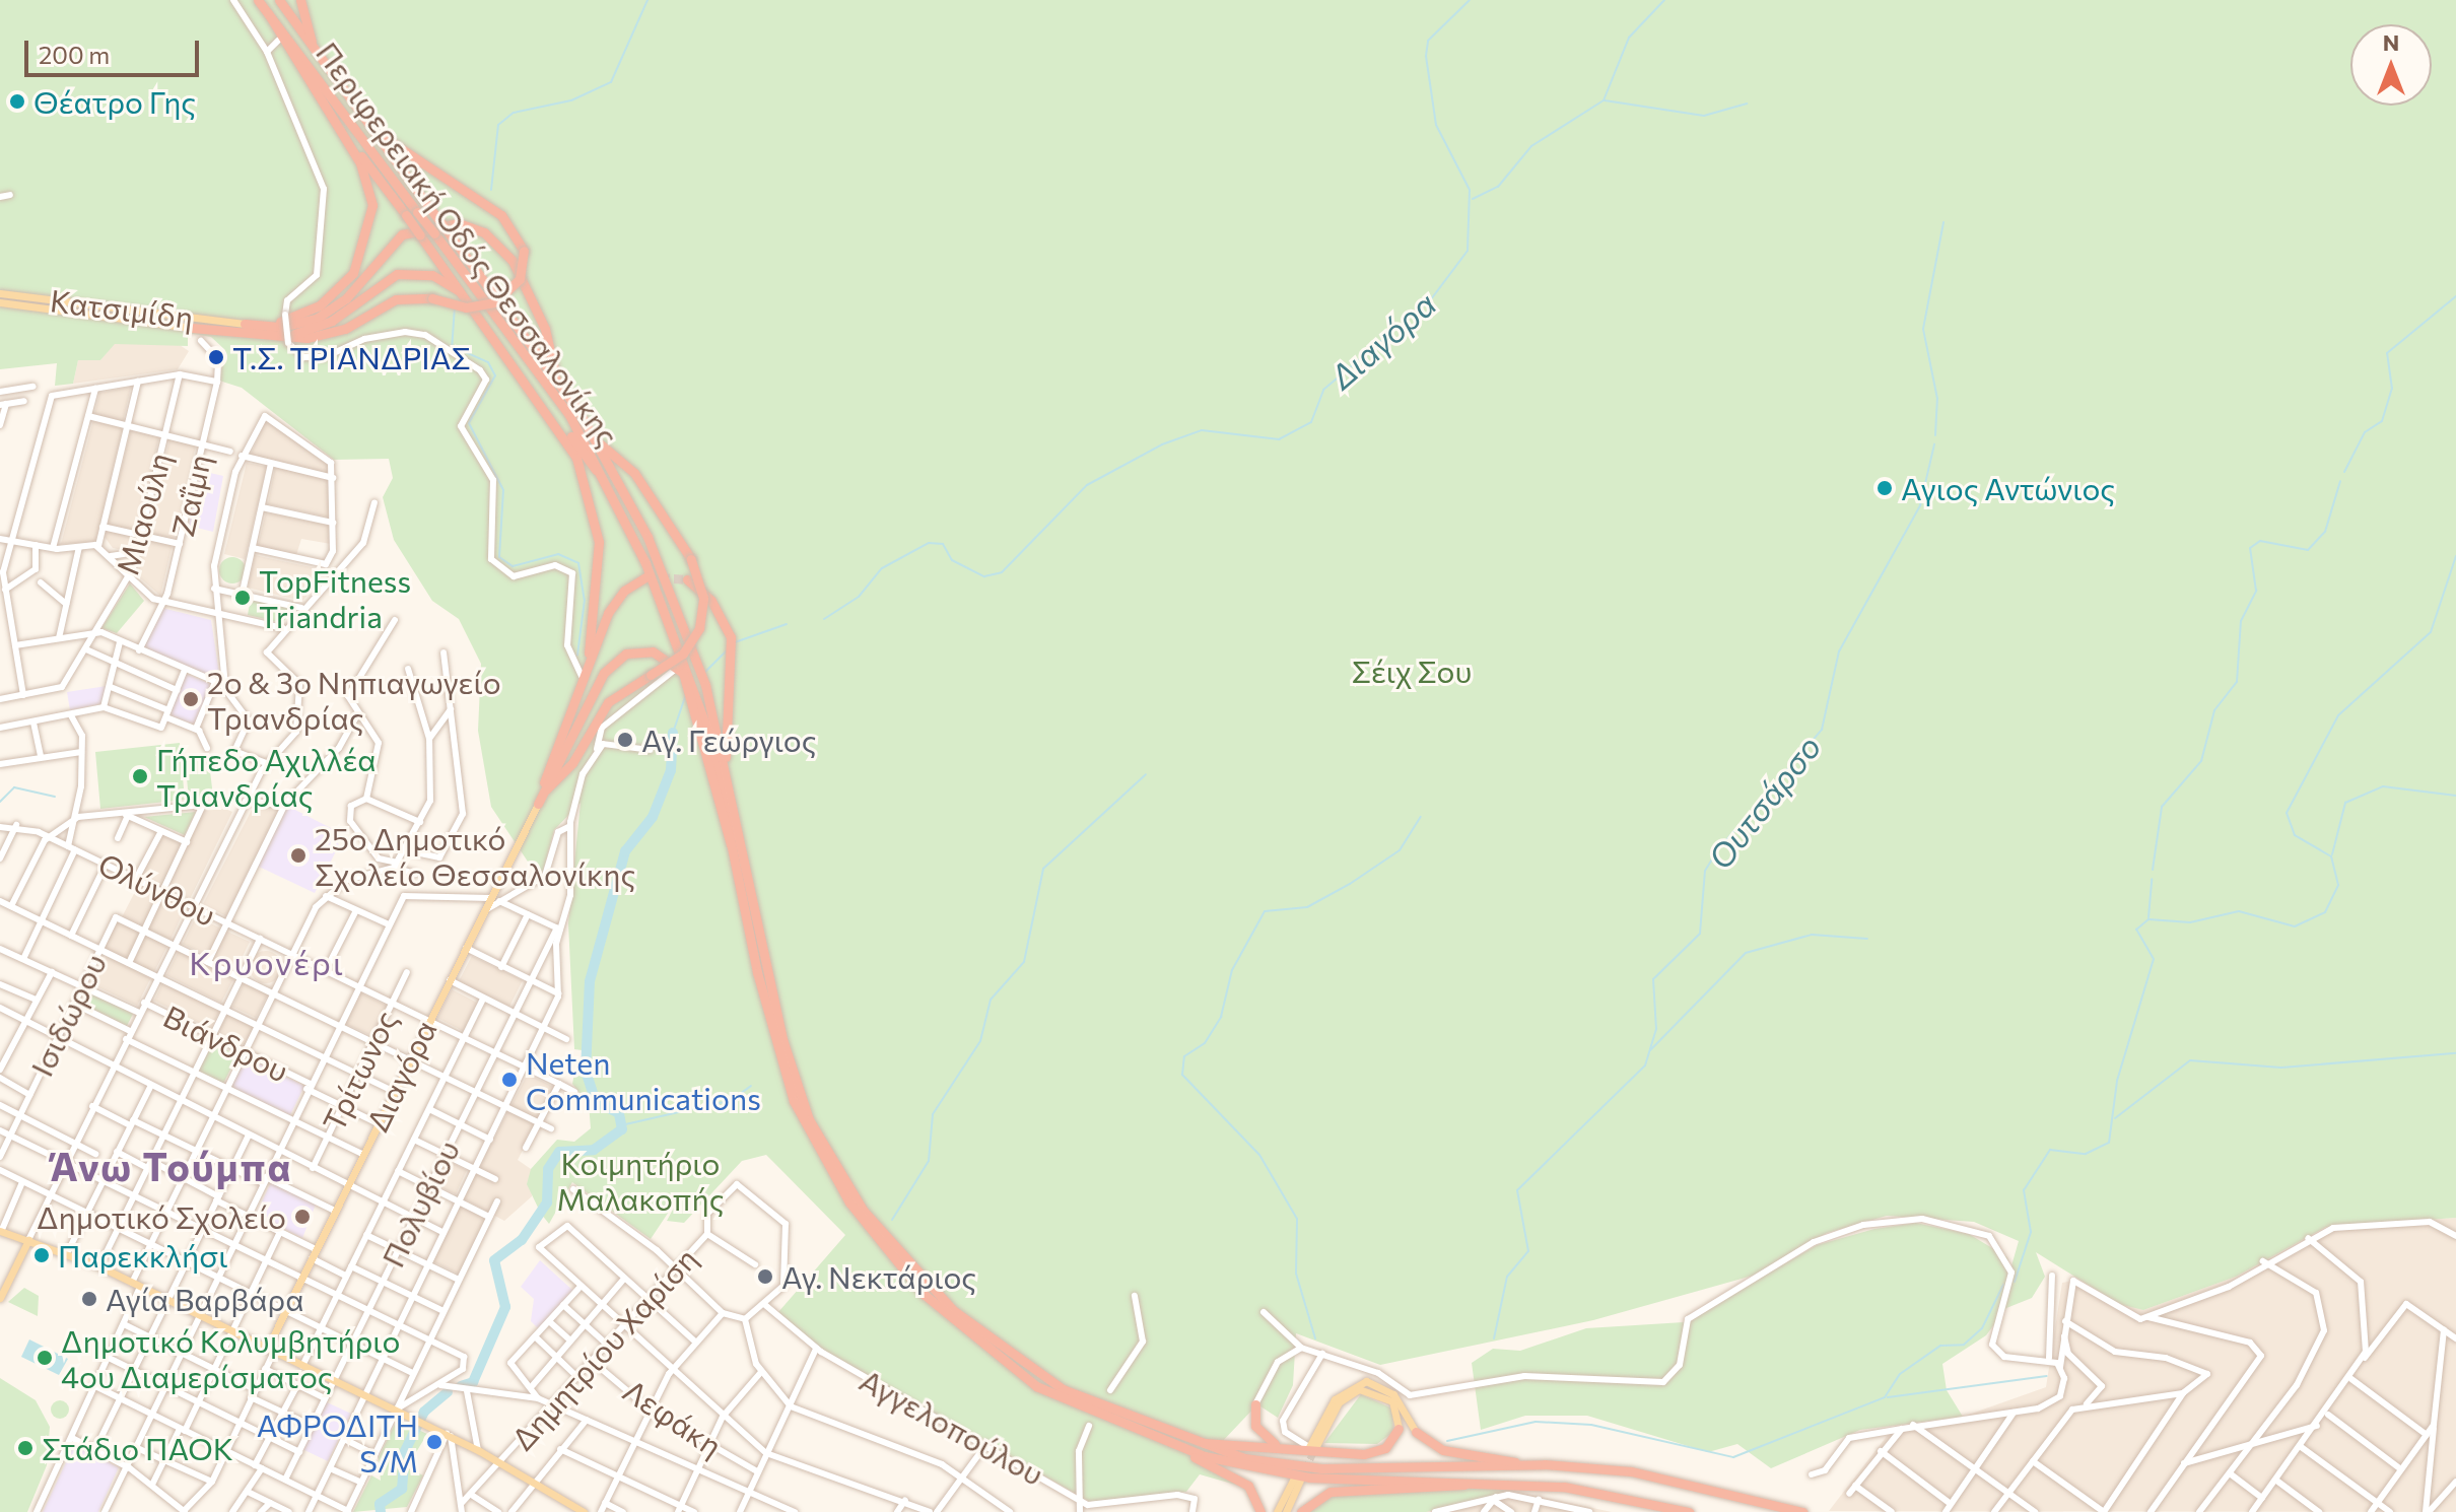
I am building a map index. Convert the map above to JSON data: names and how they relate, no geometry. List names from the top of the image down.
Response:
{
  "streets": {
    "highway": ["Περιφερειακή Οδός Θεσσαλονίκης"],
    "main road": ["Κατσιμίδη", "Διαγόρα"],
    "street": [
      "Ζαΐμη",
      "Μιαούλη",
      "Ολύνθου",
      "Ισιδώρου",
      "Βιάνδρου",
      "Τρίτωνος",
      "Πολυβίου",
      "Δημητρίου Χαρίση",
      "Λεφάκη",
      "Αγγελοπούλου"
    ]
  },
  "crossings": [
    ["Ολύνθου", "Τρίτωνος"],
    ["Ολύνθου", "Διαγόρα"],
    ["Ολύνθου", "Πολυβίου"],
    ["Βιάνδρου", "Τρίτωνος"],
    ["Βιάνδρου", "Διαγόρα"],
    ["Δημητρίου Χαρίση", "Λεφάκη"]
  ],
  "districts": ["Κρυονέρι", "Άνω Τούμπα"],
  "water": ["Διαγόρα", "Ουτσάρσο"],
  "parks": ["Σέιχ Σου", "Κοιμητήριο Μαλακοπής"],
  "places": [
    "Θέατρο Γης",
    "Τ.Σ. ΤΡΙΑΝΔΡΙΑΣ",
    "Αγιος Αντώνιος",
    "TopFitness Triandria",
    "2ο & 3ο Νηπιαγωγείο Τριανδρίας",
    "Αγ. Γεώργιος",
    "Γήπεδο Αχιλλέα Τριανδρίας",
    "25ο Δημοτικό Σχολείο Θεσσαλονίκης",
    "Neten Communications",
    "Δημοτικό Σχολείο",
    "Παρεκκλήσι",
    "Αγ. Νεκτάριος",
    "Αγία Βαρβάρα",
    "Δημοτικό Κολυμβητήριο 4ου Διαμερίσματος",
    "ΑΦΡΟΔΙΤΗ S/M",
    "Στάδιο ΠΑΟΚ"
  ],
  "scale_bar": "200 m",
  "north": "top"
}
